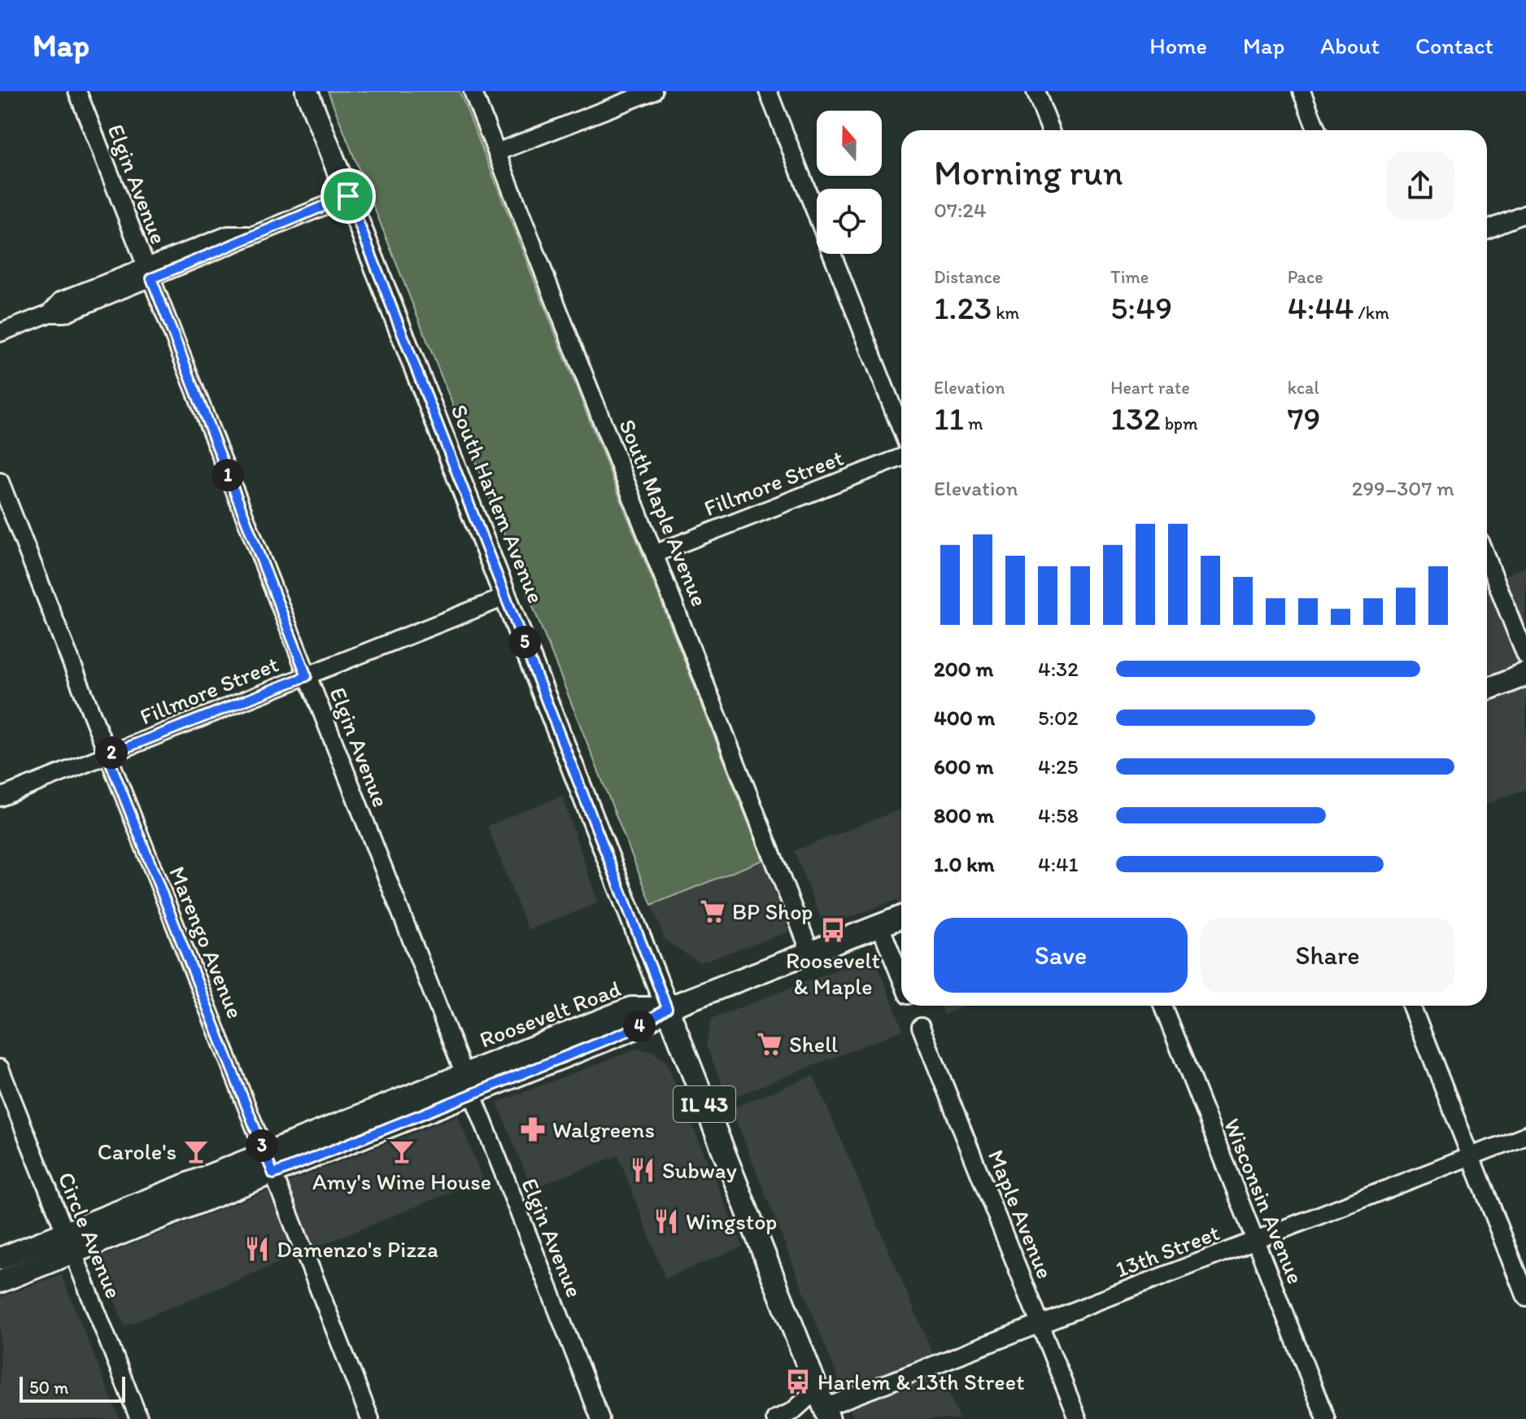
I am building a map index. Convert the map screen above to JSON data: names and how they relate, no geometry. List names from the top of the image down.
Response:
{
  "streets": {
    "main road": ["South Harlem Avenue", "Roosevelt Road", "IL 43"],
    "street": [
      "Elgin Avenue",
      "Fillmore Street",
      "South Maple Avenue",
      "Marengo Avenue",
      "Wisconsin Avenue",
      "Maple Avenue",
      "Circle Avenue",
      "13th Street"
    ]
  },
  "crossings": [
    ["Elgin Avenue", "Fillmore Street"],
    ["Elgin Avenue", "Roosevelt Road"],
    ["Fillmore Street", "South Harlem Avenue"],
    ["Fillmore Street", "South Maple Avenue"],
    ["Fillmore Street", "Marengo Avenue"],
    ["South Harlem Avenue", "Roosevelt Road"],
    ["South Harlem Avenue", "IL 43"],
    ["South Maple Avenue", "Roosevelt Road"],
    ["Marengo Avenue", "Roosevelt Road"],
    ["Roosevelt Road", "IL 43"],
    ["Roosevelt Road", "Circle Avenue"],
    ["IL 43", "13th Street"],
    ["Wisconsin Avenue", "13th Street"],
    ["Maple Avenue", "13th Street"]
  ],
  "places": {
    "supermarket": ["BP Shop", "Shell"],
    "bus stop": ["Roosevelt & Maple", "Harlem & 13th Street"],
    "pharmacy": ["Walgreens"],
    "bar": ["Carole's", "Amy's Wine House"],
    "restaurant": ["Subway", "Wingstop", "Damenzo's Pizza"]
  },
  "scale_bar": "50 m",
  "north": "top",
  "page": {
    "header": "Map",
    "nav": [
      "Home",
      "Map",
      "About",
      "Contact"
    ],
    "heading": ["Morning run", "07:24"],
    "stats": [
      ["Distance", "1.23 km"],
      ["Time", "5:49"],
      ["Pace", "4:44 /km"],
      ["Elevation", "11 m"],
      ["Heart rate", "132 bpm"],
      ["kcal", "79"]
    ],
    "pins": [
      "1",
      "5",
      "2",
      "4",
      "3"
    ],
    "chart": ["Elevation", "299–307 m"],
    "list": [
      {
        "name": "200 m",
        "note": "4:32"
      },
      {
        "name": "400 m",
        "note": "5:02"
      },
      {
        "name": "600 m",
        "note": "4:25"
      },
      {
        "name": "800 m",
        "note": "4:58"
      },
      {
        "name": "1.0 km",
        "note": "4:41"
      }
    ],
    "buttons": ["Save", "Share"],
    "scale": "50 m"
  }
}
